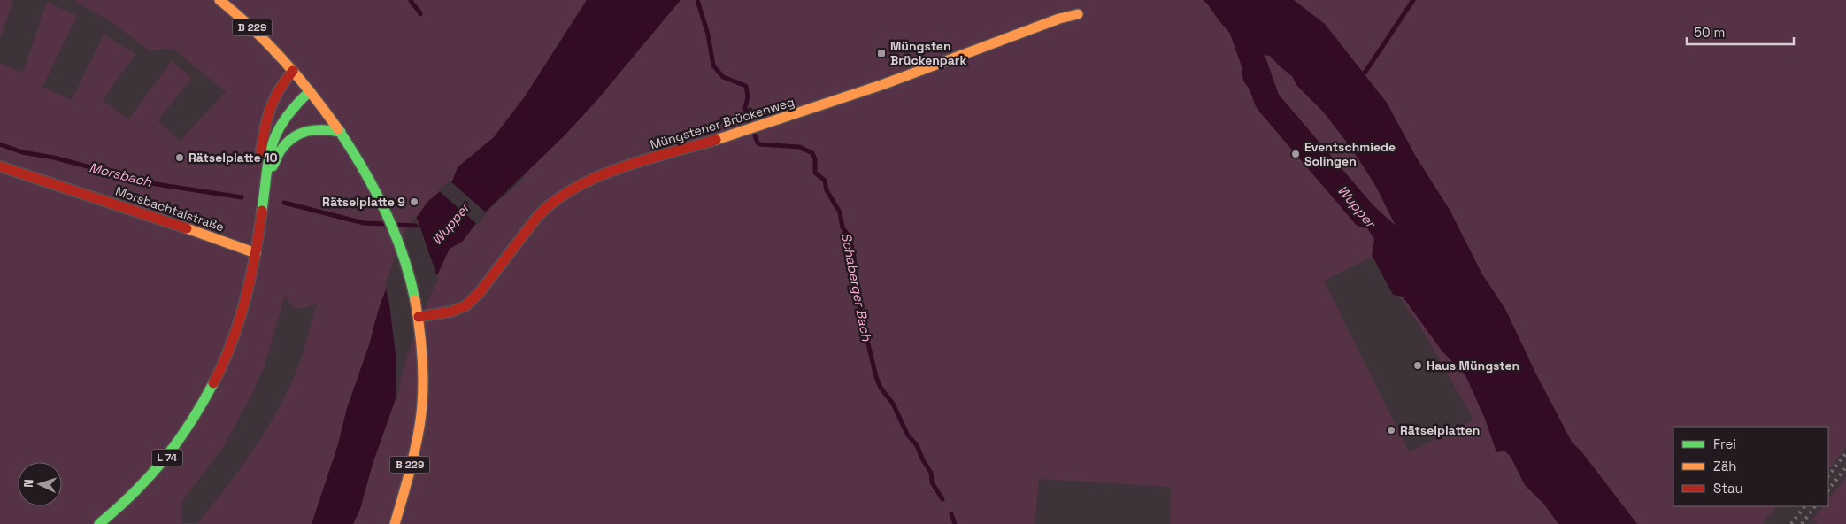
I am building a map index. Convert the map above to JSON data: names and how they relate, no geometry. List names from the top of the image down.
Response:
{
  "streets": {
    "main road": [
      "B 229",
      "Müngstener Brückenweg",
      "Morsbachtalstraße",
      "L 74"
    ]
  },
  "crossings": [
    ["B 229", "Müngstener Brückenweg"],
    ["B 229", "L 74"],
    ["Morsbachtalstraße", "L 74"]
  ],
  "water": ["Morsbach", "Wupper", "Schaberger Bach"],
  "places": {
    "transit": ["Müngsten Brückenpark"],
    "other": [
      "Eventschmiede Solingen",
      "Rätselplatte 10",
      "Rätselplatte 9",
      "Haus Müngsten",
      "Rätselplatten"
    ]
  },
  "legend": ["Frei", "Zäh", "Stau"],
  "scale_bar": "50 m",
  "north": "left"
}
